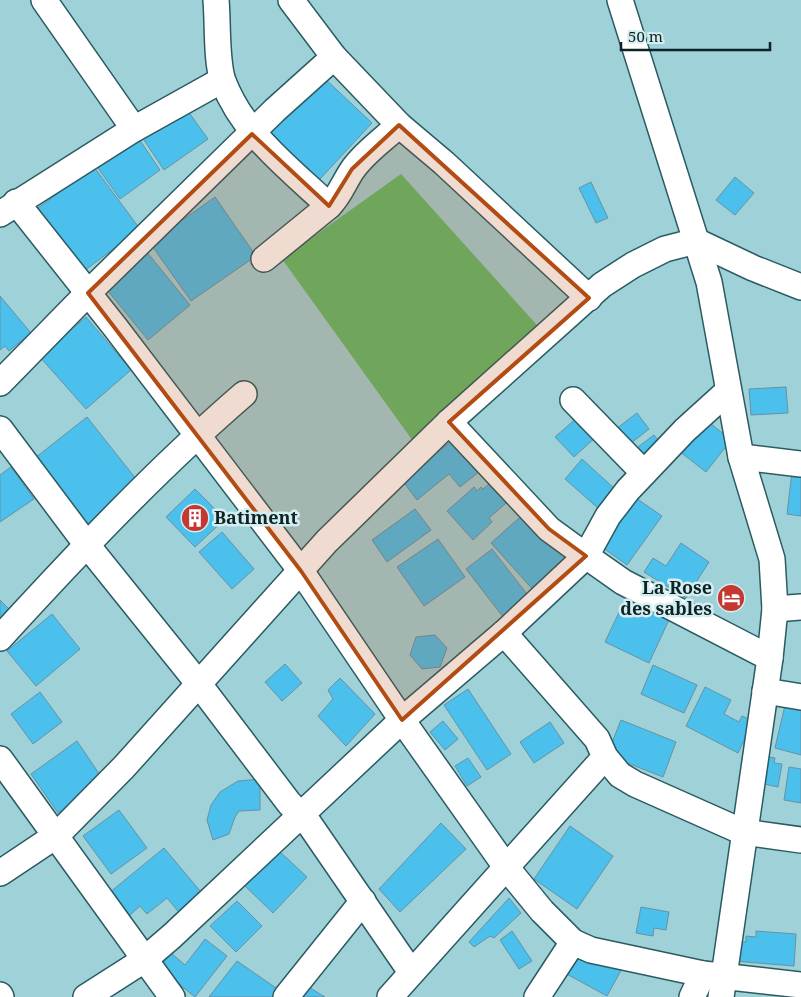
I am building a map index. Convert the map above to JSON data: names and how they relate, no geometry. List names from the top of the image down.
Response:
{
  "places": {
    "building": ["Batiment"],
    "hotel": ["La Rose des sables"]
  },
  "scale_bar": "50 m"
}
